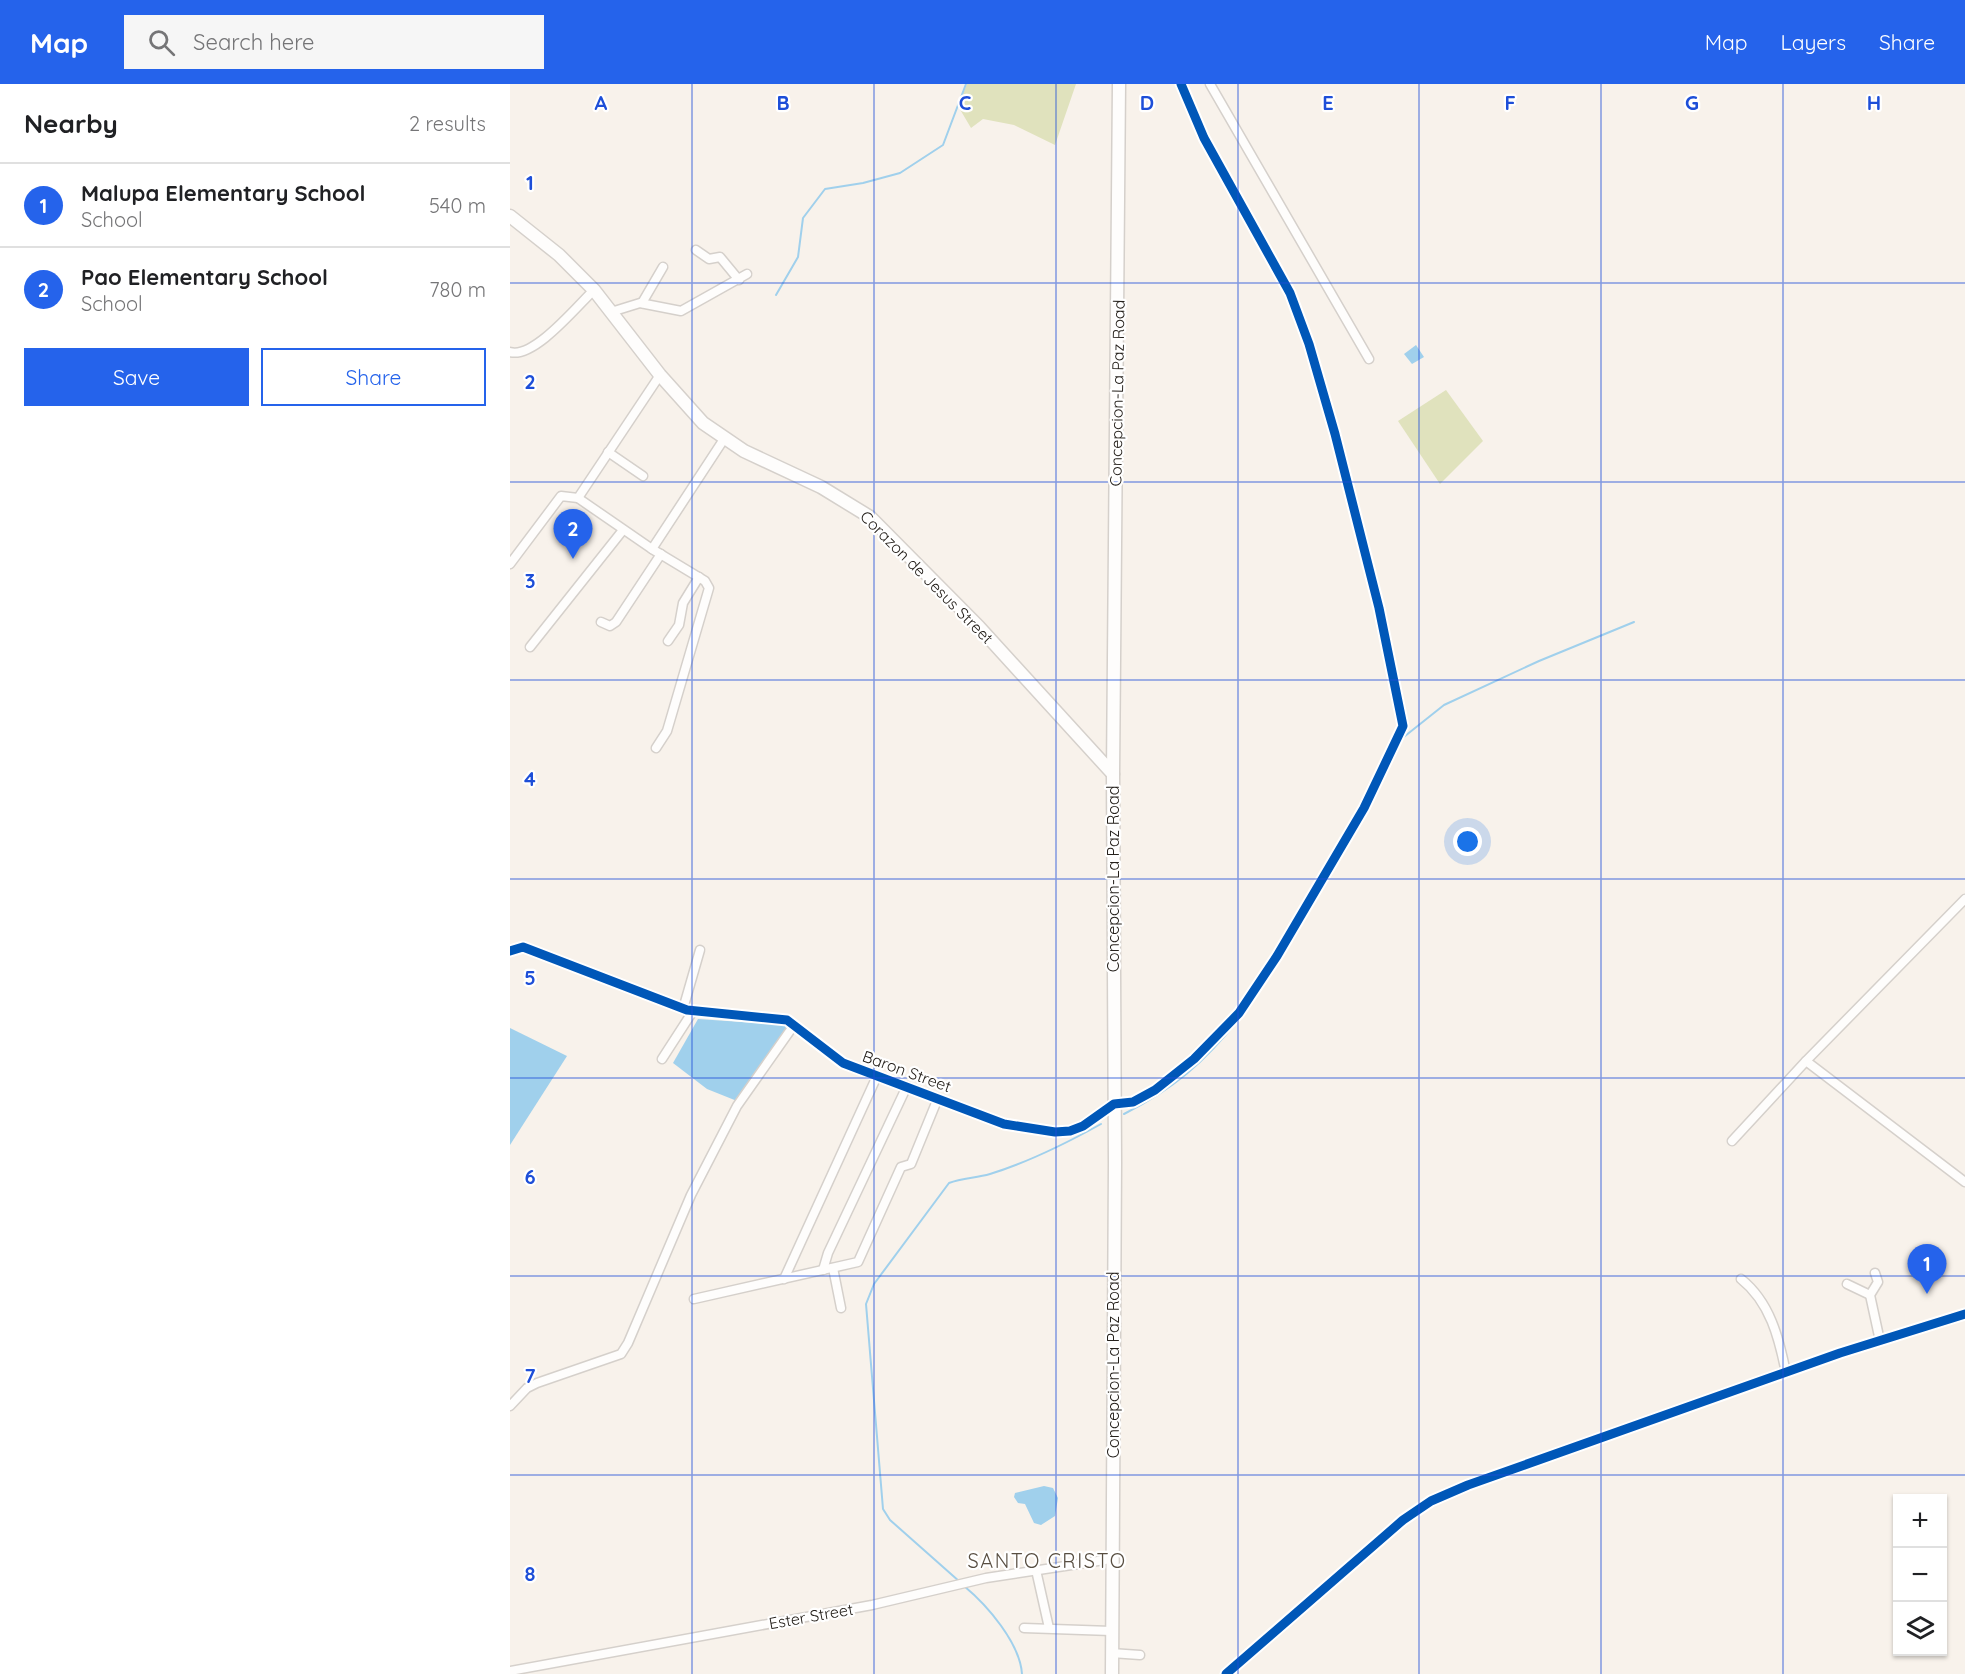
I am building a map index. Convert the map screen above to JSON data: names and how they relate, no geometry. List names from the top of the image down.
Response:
{
  "streets": {
    "main road": ["Concepcion-La Paz Road", "Corazon de Jesus Street"],
    "street": ["Baron Street", "Ester Street"]
  },
  "crossings": [
    ["Concepcion-La Paz Road", "Corazon de Jesus Street"],
    ["Concepcion-La Paz Road", "Baron Street"],
    ["Concepcion-La Paz Road", "Ester Street"]
  ],
  "districts": ["SANTO CRISTO"],
  "page": {
    "header": "Map",
    "search": "Search here",
    "nav": ["Map", "Layers", "Share"],
    "heading": ["Nearby", "2 results"],
    "list": [
      {
        "mark": "1",
        "name": "Malupa Elementary School",
        "note": "School",
        "value": "540 m"
      },
      {
        "mark": "2",
        "name": "Pao Elementary School",
        "note": "School",
        "value": "780 m"
      }
    ],
    "buttons": ["Save", "Share"],
    "pins": ["2", "1"],
    "map_buttons": ["+", "−"]
  },
  "grid": {
    "columns": [
      "A",
      "B",
      "C",
      "D",
      "E",
      "F",
      "G",
      "H"
    ],
    "rows": [
      "1",
      "2",
      "3",
      "4",
      "5",
      "6",
      "7",
      "8"
    ]
  }
}
